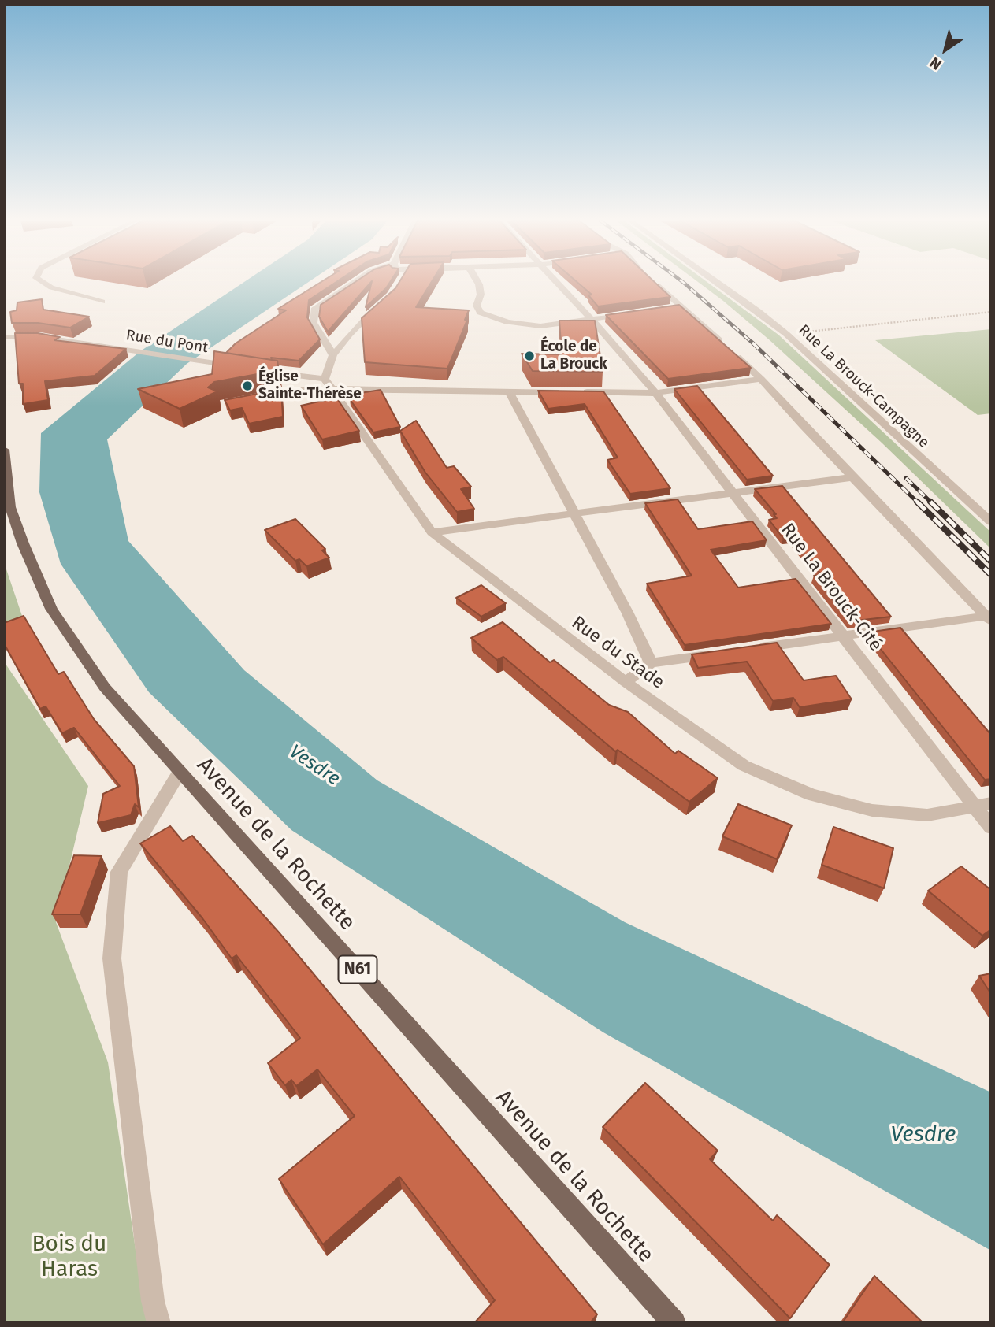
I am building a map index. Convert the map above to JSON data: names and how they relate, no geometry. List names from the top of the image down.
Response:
{
  "streets": {
    "main road": ["Avenue de la Rochette", "N61"],
    "street": [
      "Rue du Pont",
      "Rue La Brouck-Campagne",
      "Rue La Brouck-Cité",
      "Rue du Stade"
    ]
  },
  "crossings": [
    ["Rue du Pont", "Rue du Stade"],
    ["Rue La Brouck-Cité", "Rue du Stade"]
  ],
  "water": ["Vesdre"],
  "parks": ["Bois du Haras"],
  "places": ["École de La Brouck", "Église Sainte-Thérèse"],
  "north": "bottom left"
}
